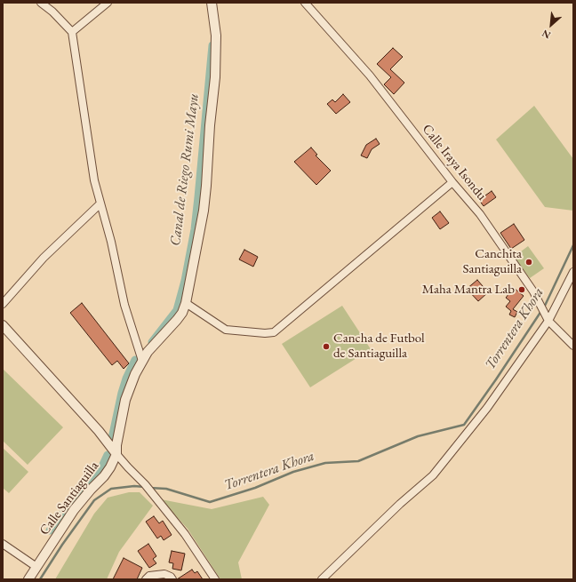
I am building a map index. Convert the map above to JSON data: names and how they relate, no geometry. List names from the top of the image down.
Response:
{
  "streets": {
    "street": ["Calle Iraya Isondu", "Calle Santiaguilla"]
  },
  "water": ["Canal de Riego Rumi Mayu", "Torrentera Khora"],
  "places": ["Canchita Santiaguilla", "Maha Mantra Lab", "Cancha de Futbol de Santiaguilla"],
  "north": "bottom left"
}
